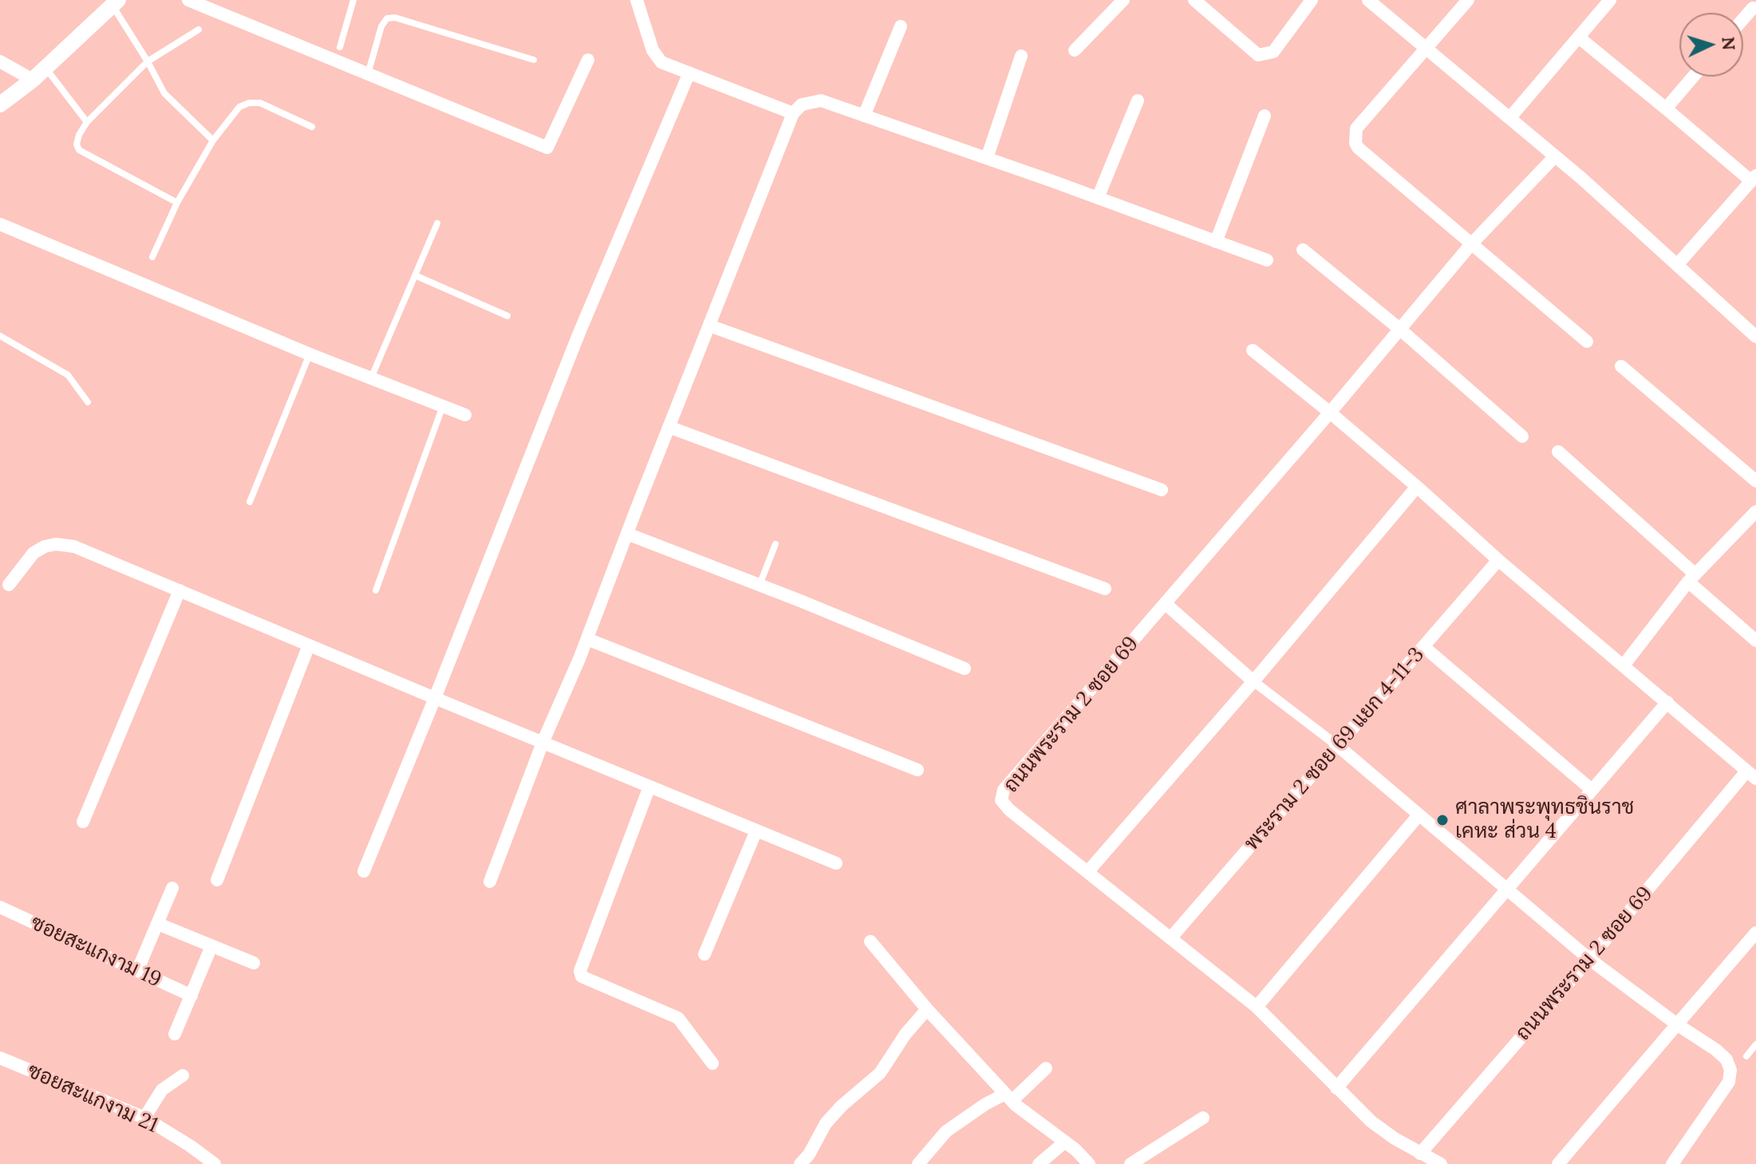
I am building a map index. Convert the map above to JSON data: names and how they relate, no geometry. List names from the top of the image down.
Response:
{
  "streets": {
    "street": [
      "ถนนพระราม 2 ซอย 69",
      "พระราม 2 ซอย 69 แยก 4-11-3",
      "ซอยสะแกงาม 19",
      "ซอยสะแกงาม 21"
    ]
  },
  "crossings": [
    ["ถนนพระราม 2 ซอย 69", "พระราม 2 ซอย 69 แยก 4-11-3"]
  ],
  "places": ["ศาลาพระพุทธชินราช เคหะ ส่วน 4"],
  "north": "right"
}
